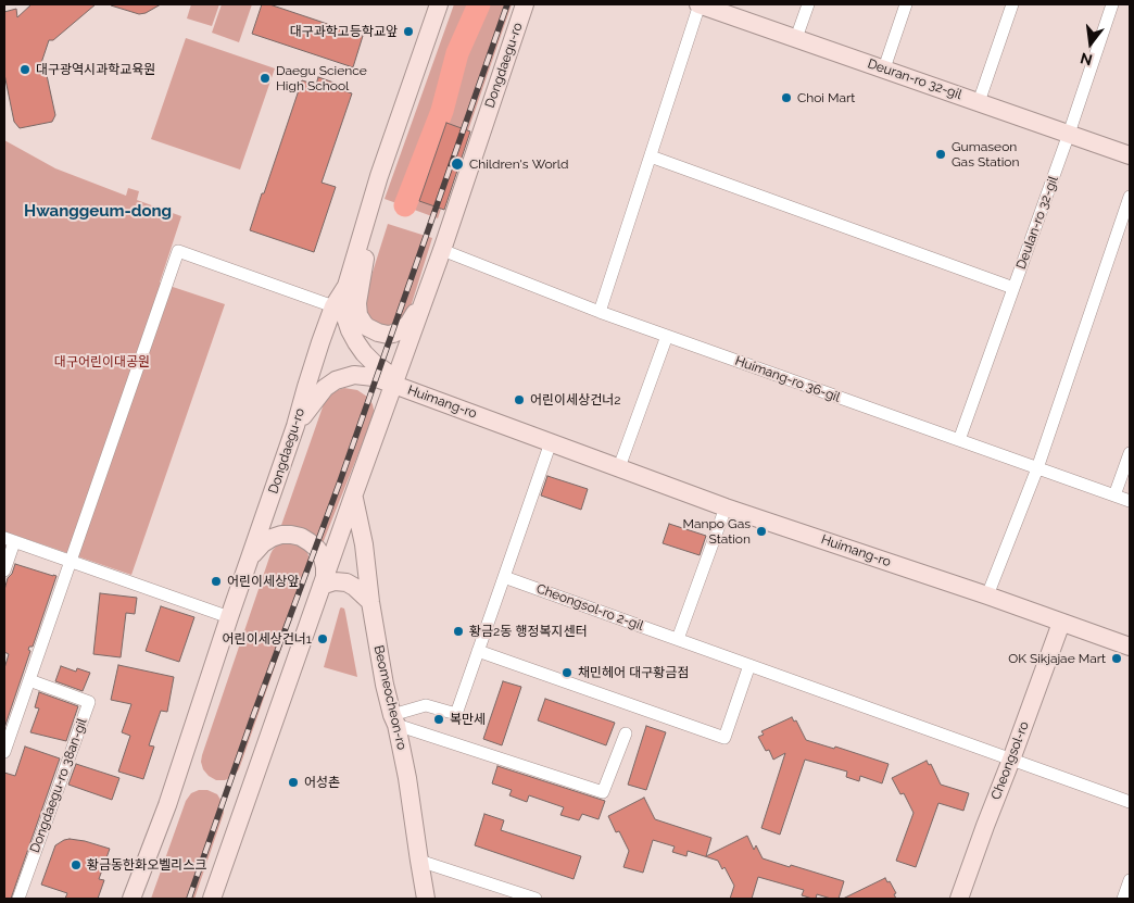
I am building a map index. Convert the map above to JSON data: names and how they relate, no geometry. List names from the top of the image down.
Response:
{
  "streets": {
    "main road": [
      "Dongdaegu-ro",
      "Deuran-ro 32-gil",
      "Huimang-ro",
      "Beomeocheon-ro",
      "Cheongsol-ro"
    ],
    "street": [
      "Deulan-ro 32-gil",
      "Huimang-ro 36-gil",
      "Cheongsol-ro 2-gil",
      "Dongdaegu-ro 38an-gil"
    ]
  },
  "crossings": [
    ["Dongdaegu-ro", "Huimang-ro"],
    ["Dongdaegu-ro", "Beomeocheon-ro"],
    ["Deuran-ro 32-gil", "Deulan-ro 32-gil"],
    ["Deulan-ro 32-gil", "Huimang-ro 36-gil"],
    ["Huimang-ro", "Cheongsol-ro"],
    ["Cheongsol-ro 2-gil", "Cheongsol-ro"]
  ],
  "districts": ["Hwanggeum-dong"],
  "parks": ["대구어린이대공원"],
  "places": [
    "대구과학고등학교앞",
    "대구광역시과학교육원",
    "Daegu Science High School",
    "Choi Mart",
    "Gumaseon Gas Station",
    "Children's World",
    "어린이세상건너2",
    "Manpo Gas Station",
    "어린이세상앞",
    "황금2동 행정복지센터",
    "어린이세상건너1",
    "OK Sikjajae Mart",
    "채민헤어 대구황금점",
    "복만세",
    "어성촌",
    "황금동한화오벨리스크"
  ],
  "north": "bottom"
}
